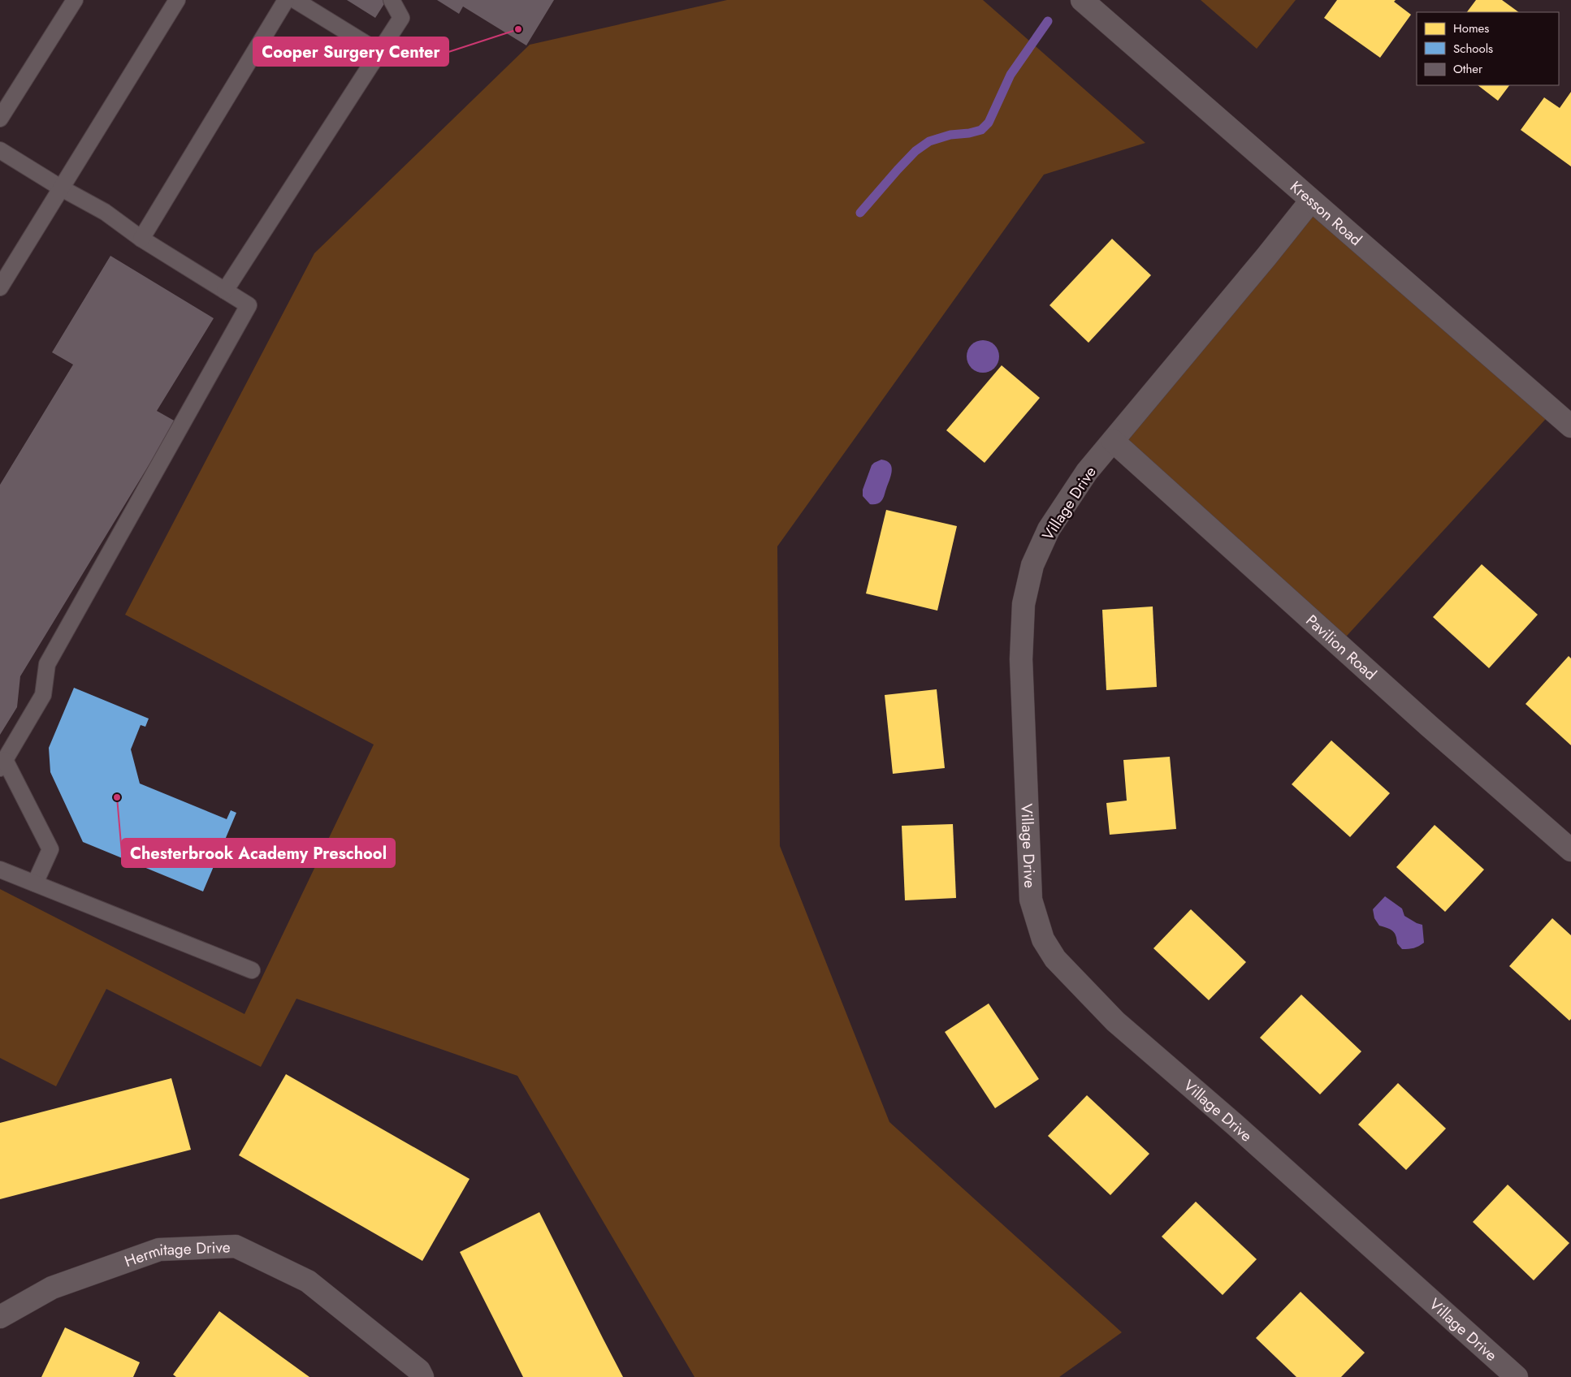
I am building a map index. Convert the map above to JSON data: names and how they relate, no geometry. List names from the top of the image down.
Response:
{
  "streets": {
    "street": [
      "Kresson Road",
      "Village Drive",
      "Pavilion Road",
      "Hermitage Drive"
    ]
  },
  "crossings": [
    ["Kresson Road", "Village Drive"],
    ["Village Drive", "Pavilion Road"]
  ],
  "places": ["Cooper Surgery Center", "Chesterbrook Academy Preschool"],
  "legend": ["Homes", "Schools", "Other"]
}
